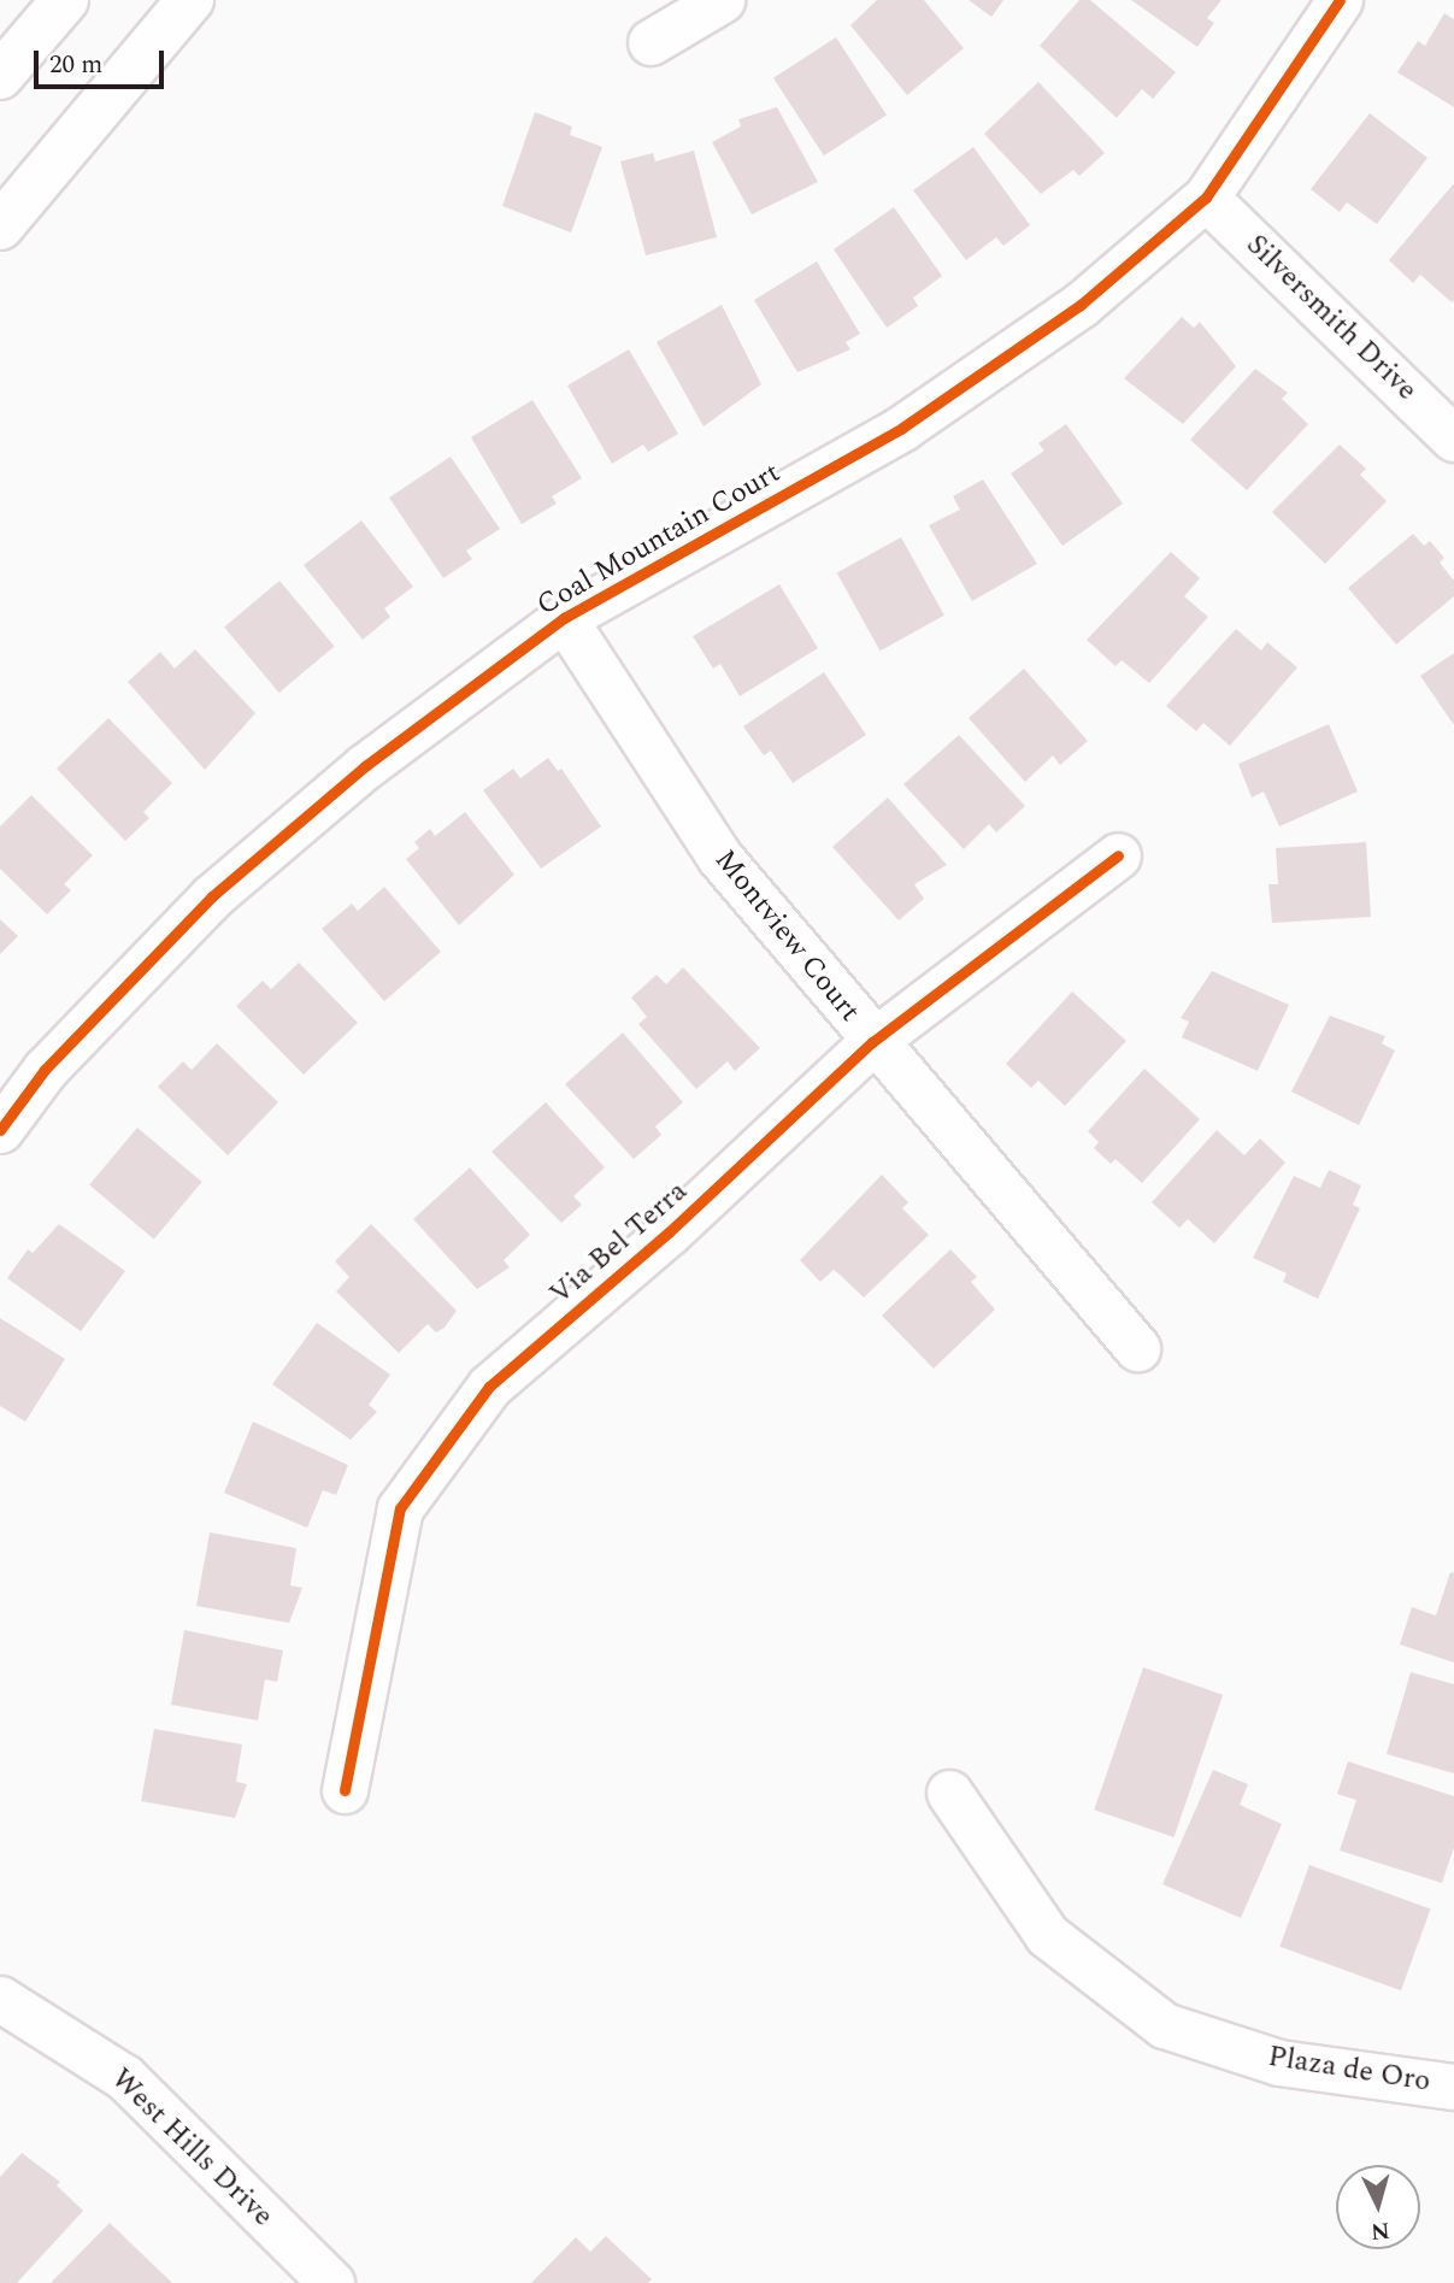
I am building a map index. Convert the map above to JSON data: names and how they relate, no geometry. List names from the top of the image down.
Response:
{
  "streets": {
    "street": [
      "Silversmith Drive",
      "Coal Mountain Court",
      "Montview Court",
      "Via Bel Terra",
      "Plaza de Oro",
      "West Hills Drive"
    ]
  },
  "crossings": [
    ["Silversmith Drive", "Coal Mountain Court"],
    ["Coal Mountain Court", "Montview Court"],
    ["Montview Court", "Via Bel Terra"]
  ],
  "scale_bar": "20 m",
  "north": "bottom"
}
